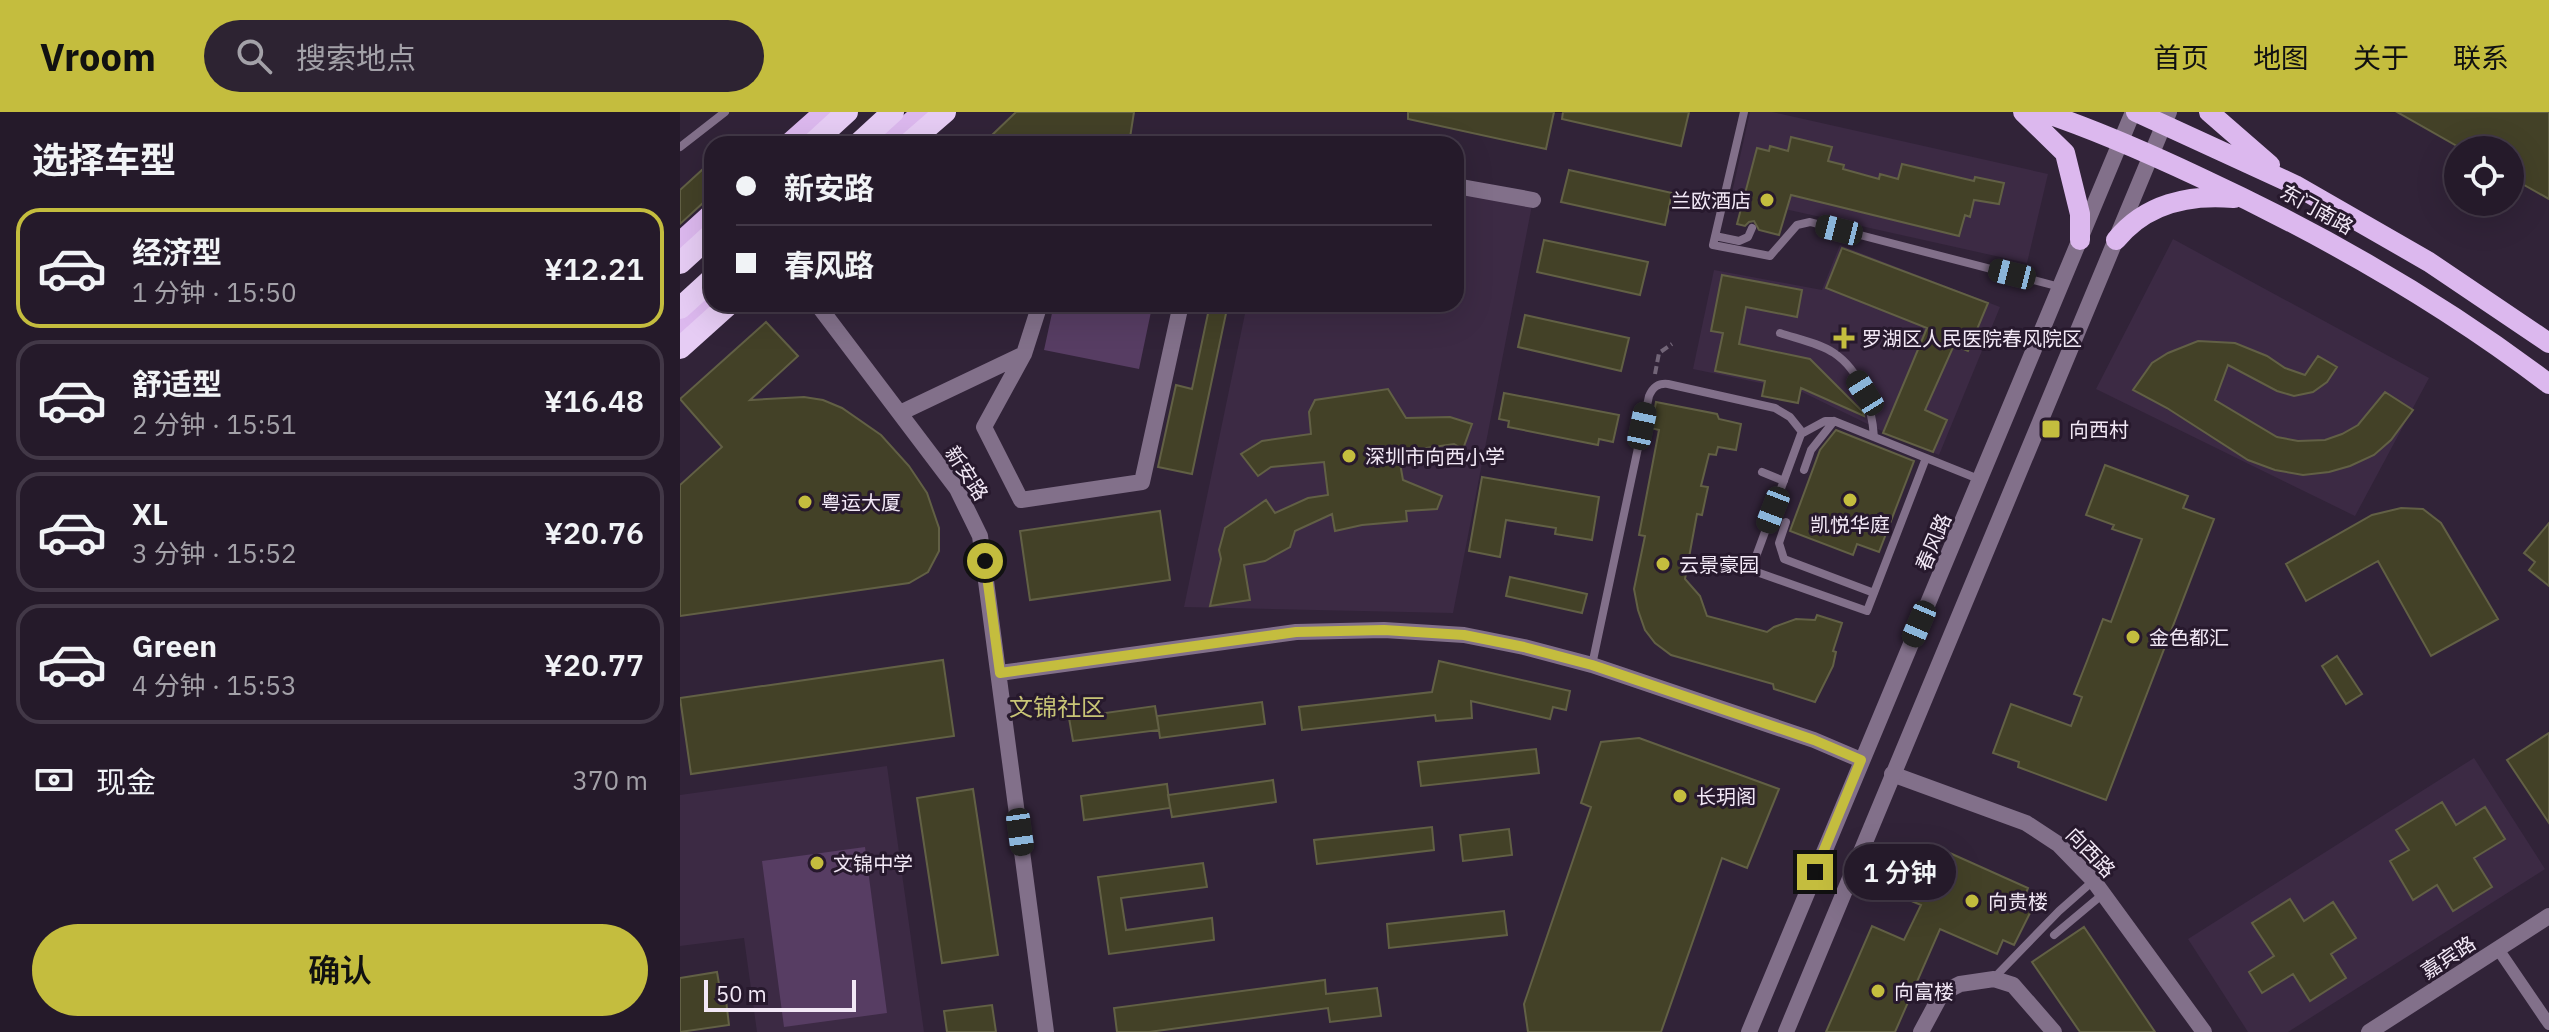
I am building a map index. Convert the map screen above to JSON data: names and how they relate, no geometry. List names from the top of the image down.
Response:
{
  "streets": {
    "main road": ["东门南路"],
    "street": [
      "新安路",
      "春风路",
      "向西路",
      "嘉宾路"
    ]
  },
  "crossings": [
    ["东门南路", "春风路"]
  ],
  "districts": ["文锦社区"],
  "places": {
    "other": [
      "兰欧酒店",
      "深圳市向西小学",
      "凯悦华庭",
      "粤运大厦",
      "云景豪园",
      "金色都汇",
      "长玥阁",
      "文锦中学",
      "向贵楼",
      "向富楼"
    ],
    "health": ["罗湖区人民医院春风院区"],
    "transit": ["向西村"]
  },
  "scale_bar": "50 m",
  "page": {
    "header": "Vroom",
    "search": "搜索地点",
    "nav": [
      "首页",
      "地图",
      "关于",
      "联系"
    ],
    "heading": "选择车型",
    "banner": ["新安路", "春风路"],
    "list": [
      {
        "name": "经济型",
        "note": "1 分钟 · 15:50",
        "value": "¥12.21"
      },
      {
        "name": "舒适型",
        "note": "2 分钟 · 15:51",
        "value": "¥16.48"
      },
      {
        "name": "XL",
        "note": "3 分钟 · 15:52",
        "value": "¥20.76"
      },
      {
        "name": "Green",
        "note": "4 分钟 · 15:53",
        "value": "¥20.77"
      }
    ],
    "pay": ["现金", "370 m"],
    "bubble": "1 分钟",
    "buttons": "确认",
    "scale": "50 m"
  }
}
